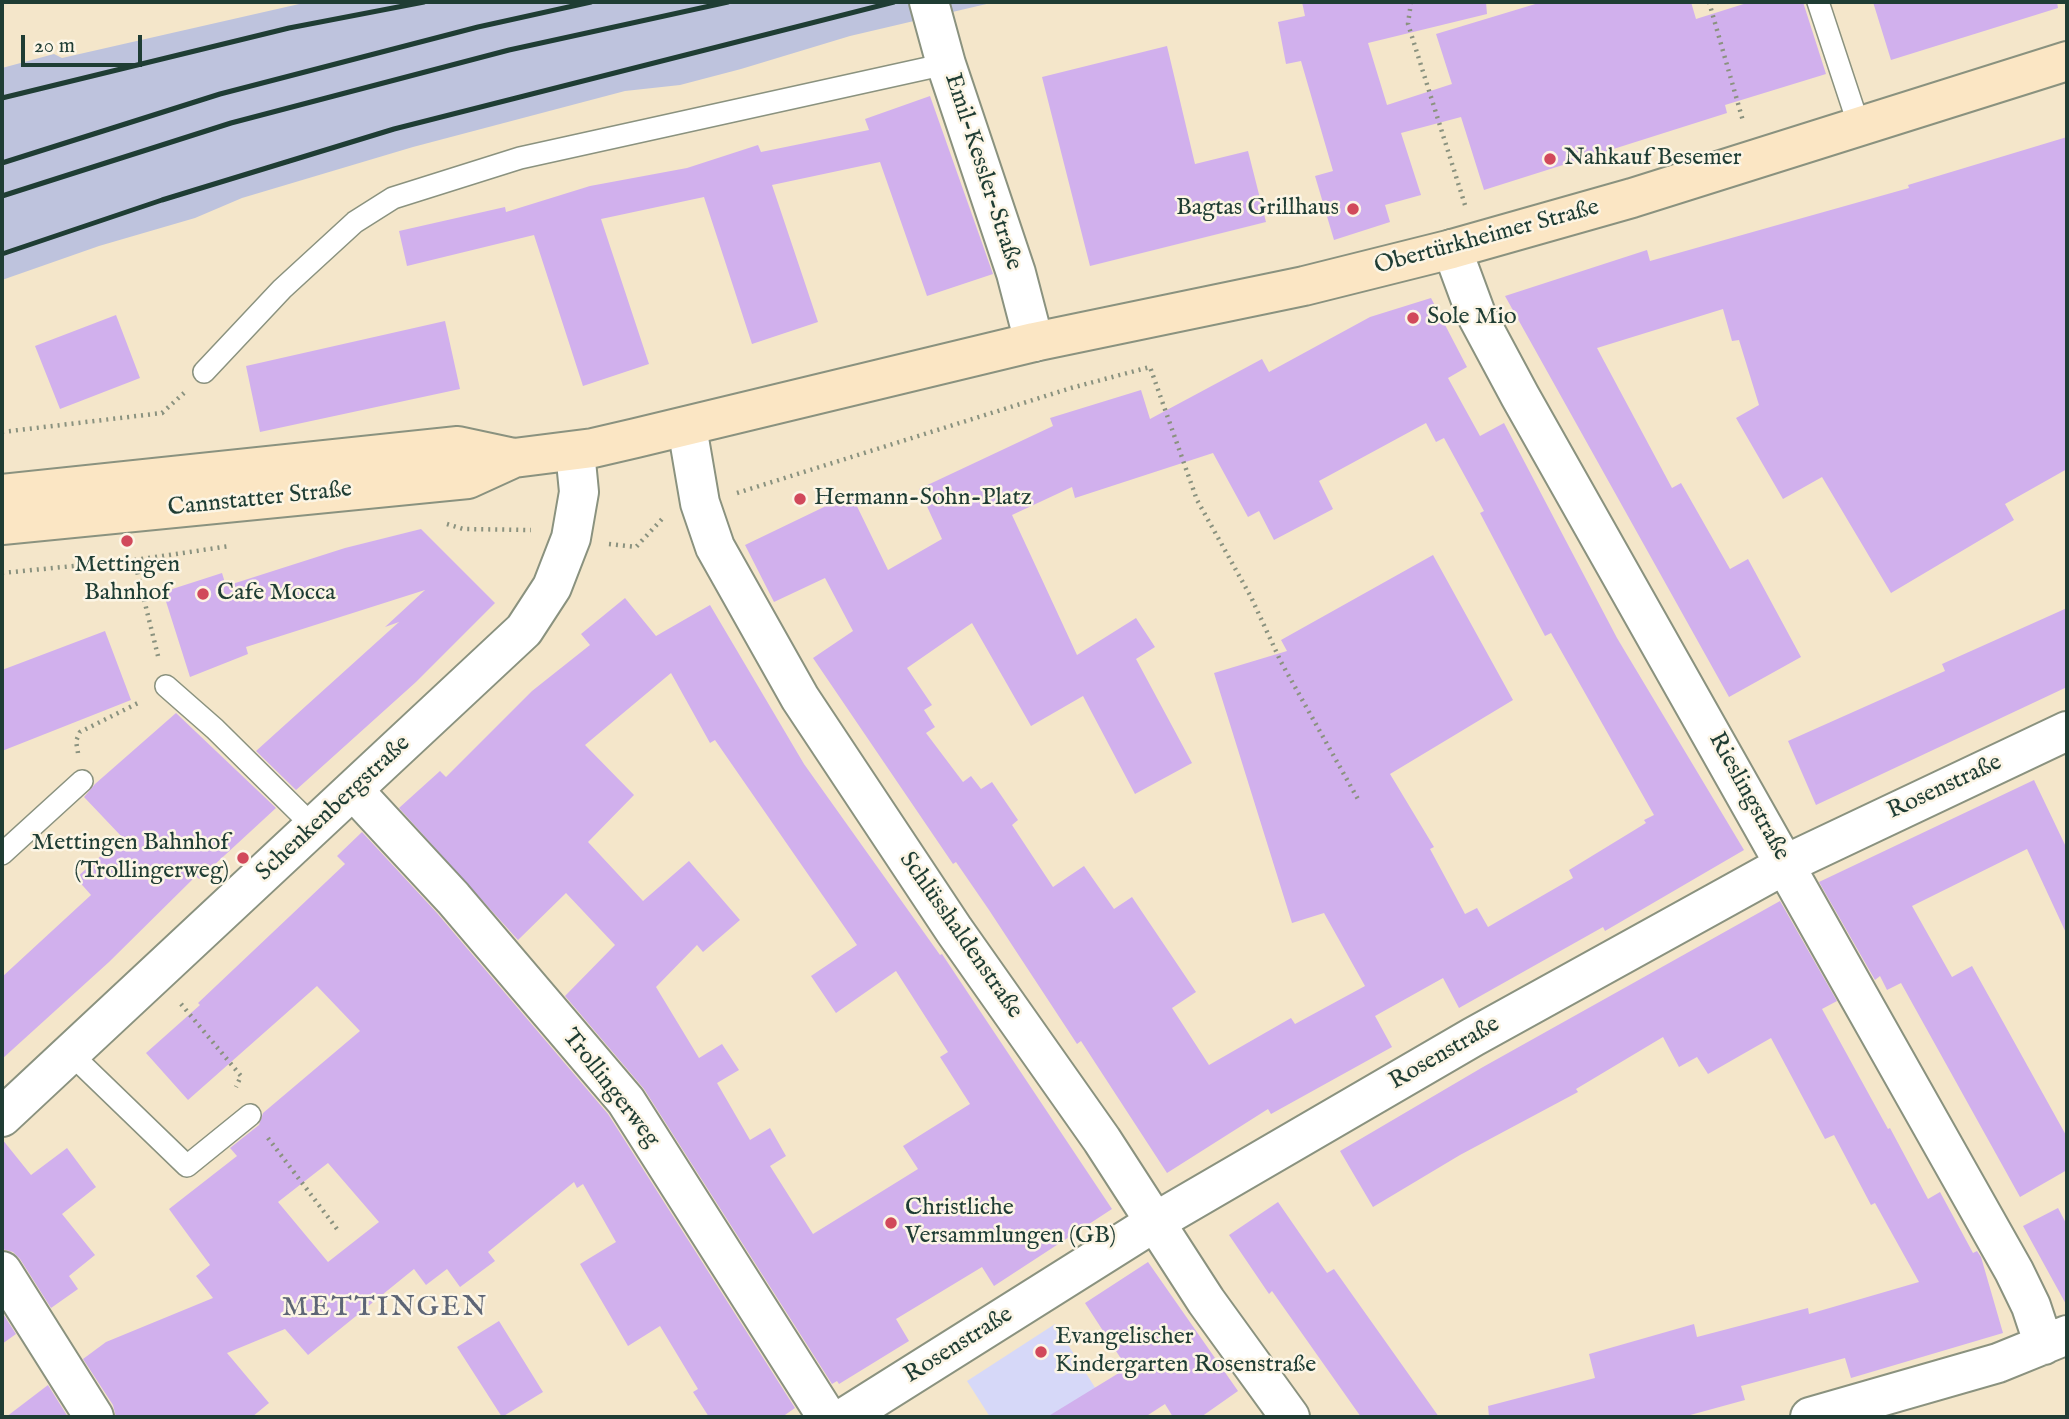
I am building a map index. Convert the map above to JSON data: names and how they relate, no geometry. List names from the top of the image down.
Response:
{
  "streets": {
    "main road": ["Obertürkheimer Straße", "Cannstatter Straße"],
    "street": [
      "Emil-Kessler-Straße",
      "Rosenstraße",
      "Rieslingstraße",
      "Schenkenbergstraße",
      "Schlüsshaldenstraße",
      "Trollingerweg"
    ]
  },
  "crossings": [
    ["Emil-Kessler-Straße", "Obertürkheimer Straße"],
    ["Obertürkheimer Straße", "Cannstatter Straße"],
    ["Obertürkheimer Straße", "Rieslingstraße"],
    ["Cannstatter Straße", "Schenkenbergstraße"],
    ["Cannstatter Straße", "Schlüsshaldenstraße"],
    ["Rosenstraße", "Rieslingstraße"],
    ["Rosenstraße", "Schlüsshaldenstraße"],
    ["Schenkenbergstraße", "Trollingerweg"]
  ],
  "districts": ["METTINGEN"],
  "places": [
    "Nahkauf Besemer",
    "Bagtas Grillhaus",
    "Sole Mio",
    "Hermann-Sohn-Platz",
    "Mettingen Bahnhof",
    "Cafe Mocca",
    "Mettingen Bahnhof (Trollingerweg)",
    "Christliche Versammlungen (GB)",
    "Evangelischer Kindergarten Rosenstraße"
  ],
  "scale_bar": "20 m"
}
